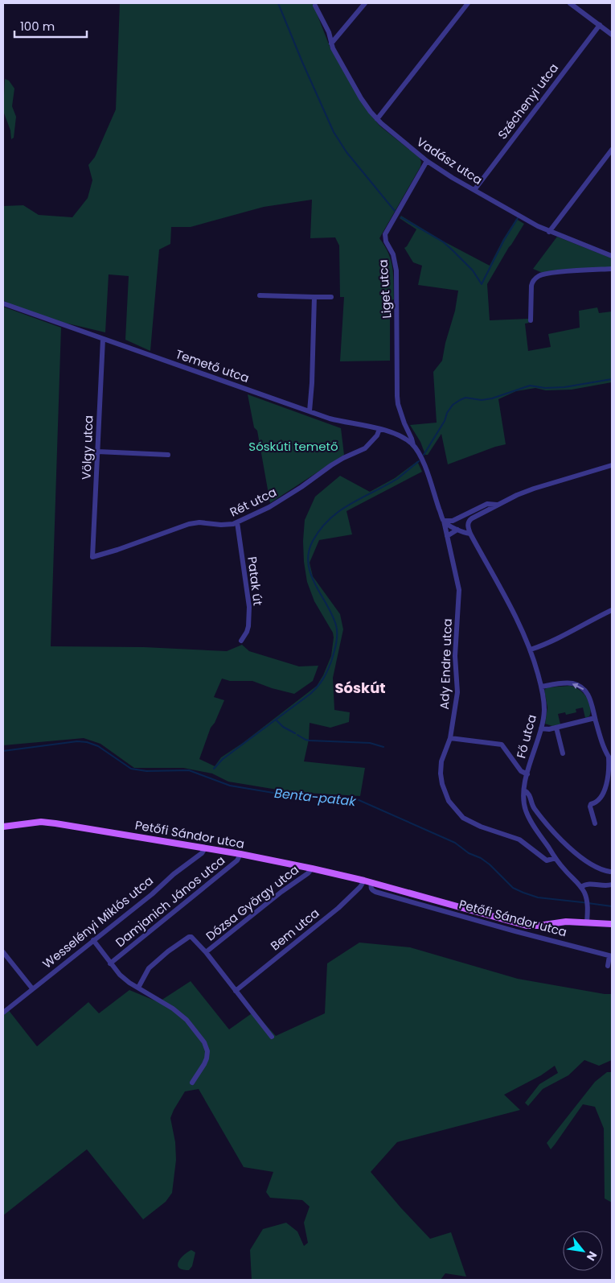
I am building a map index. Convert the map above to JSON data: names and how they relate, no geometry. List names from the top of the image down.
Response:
{
  "streets": {
    "main road": ["Petőfi Sándor utca"],
    "street": [
      "Széchenyi utca",
      "Vadász utca",
      "Liget utca",
      "Temető utca",
      "Völgy utca",
      "Rét utca",
      "Patak út",
      "Ady Endre utca",
      "Fő utca",
      "Damjanich János utca",
      "Dózsa György utca",
      "Wesselényi Miklós utca",
      "Bem utca"
    ]
  },
  "crossings": [
    ["Széchenyi utca", "Vadász utca"],
    ["Vadász utca", "Liget utca"],
    ["Liget utca", "Temető utca"],
    ["Liget utca", "Ady Endre utca"],
    ["Temető utca", "Völgy utca"],
    ["Temető utca", "Rét utca"],
    ["Völgy utca", "Rét utca"],
    ["Rét utca", "Patak út"],
    ["Ady Endre utca", "Fő utca"],
    ["Petőfi Sándor utca", "Damjanich János utca"],
    ["Petőfi Sándor utca", "Dózsa György utca"],
    ["Petőfi Sándor utca", "Wesselényi Miklós utca"],
    ["Petőfi Sándor utca", "Bem utca"]
  ],
  "districts": ["Sóskút"],
  "water": ["Benta-patak"],
  "parks": ["Sóskúti temető"],
  "scale_bar": "100 m",
  "north": "bottom right"
}
